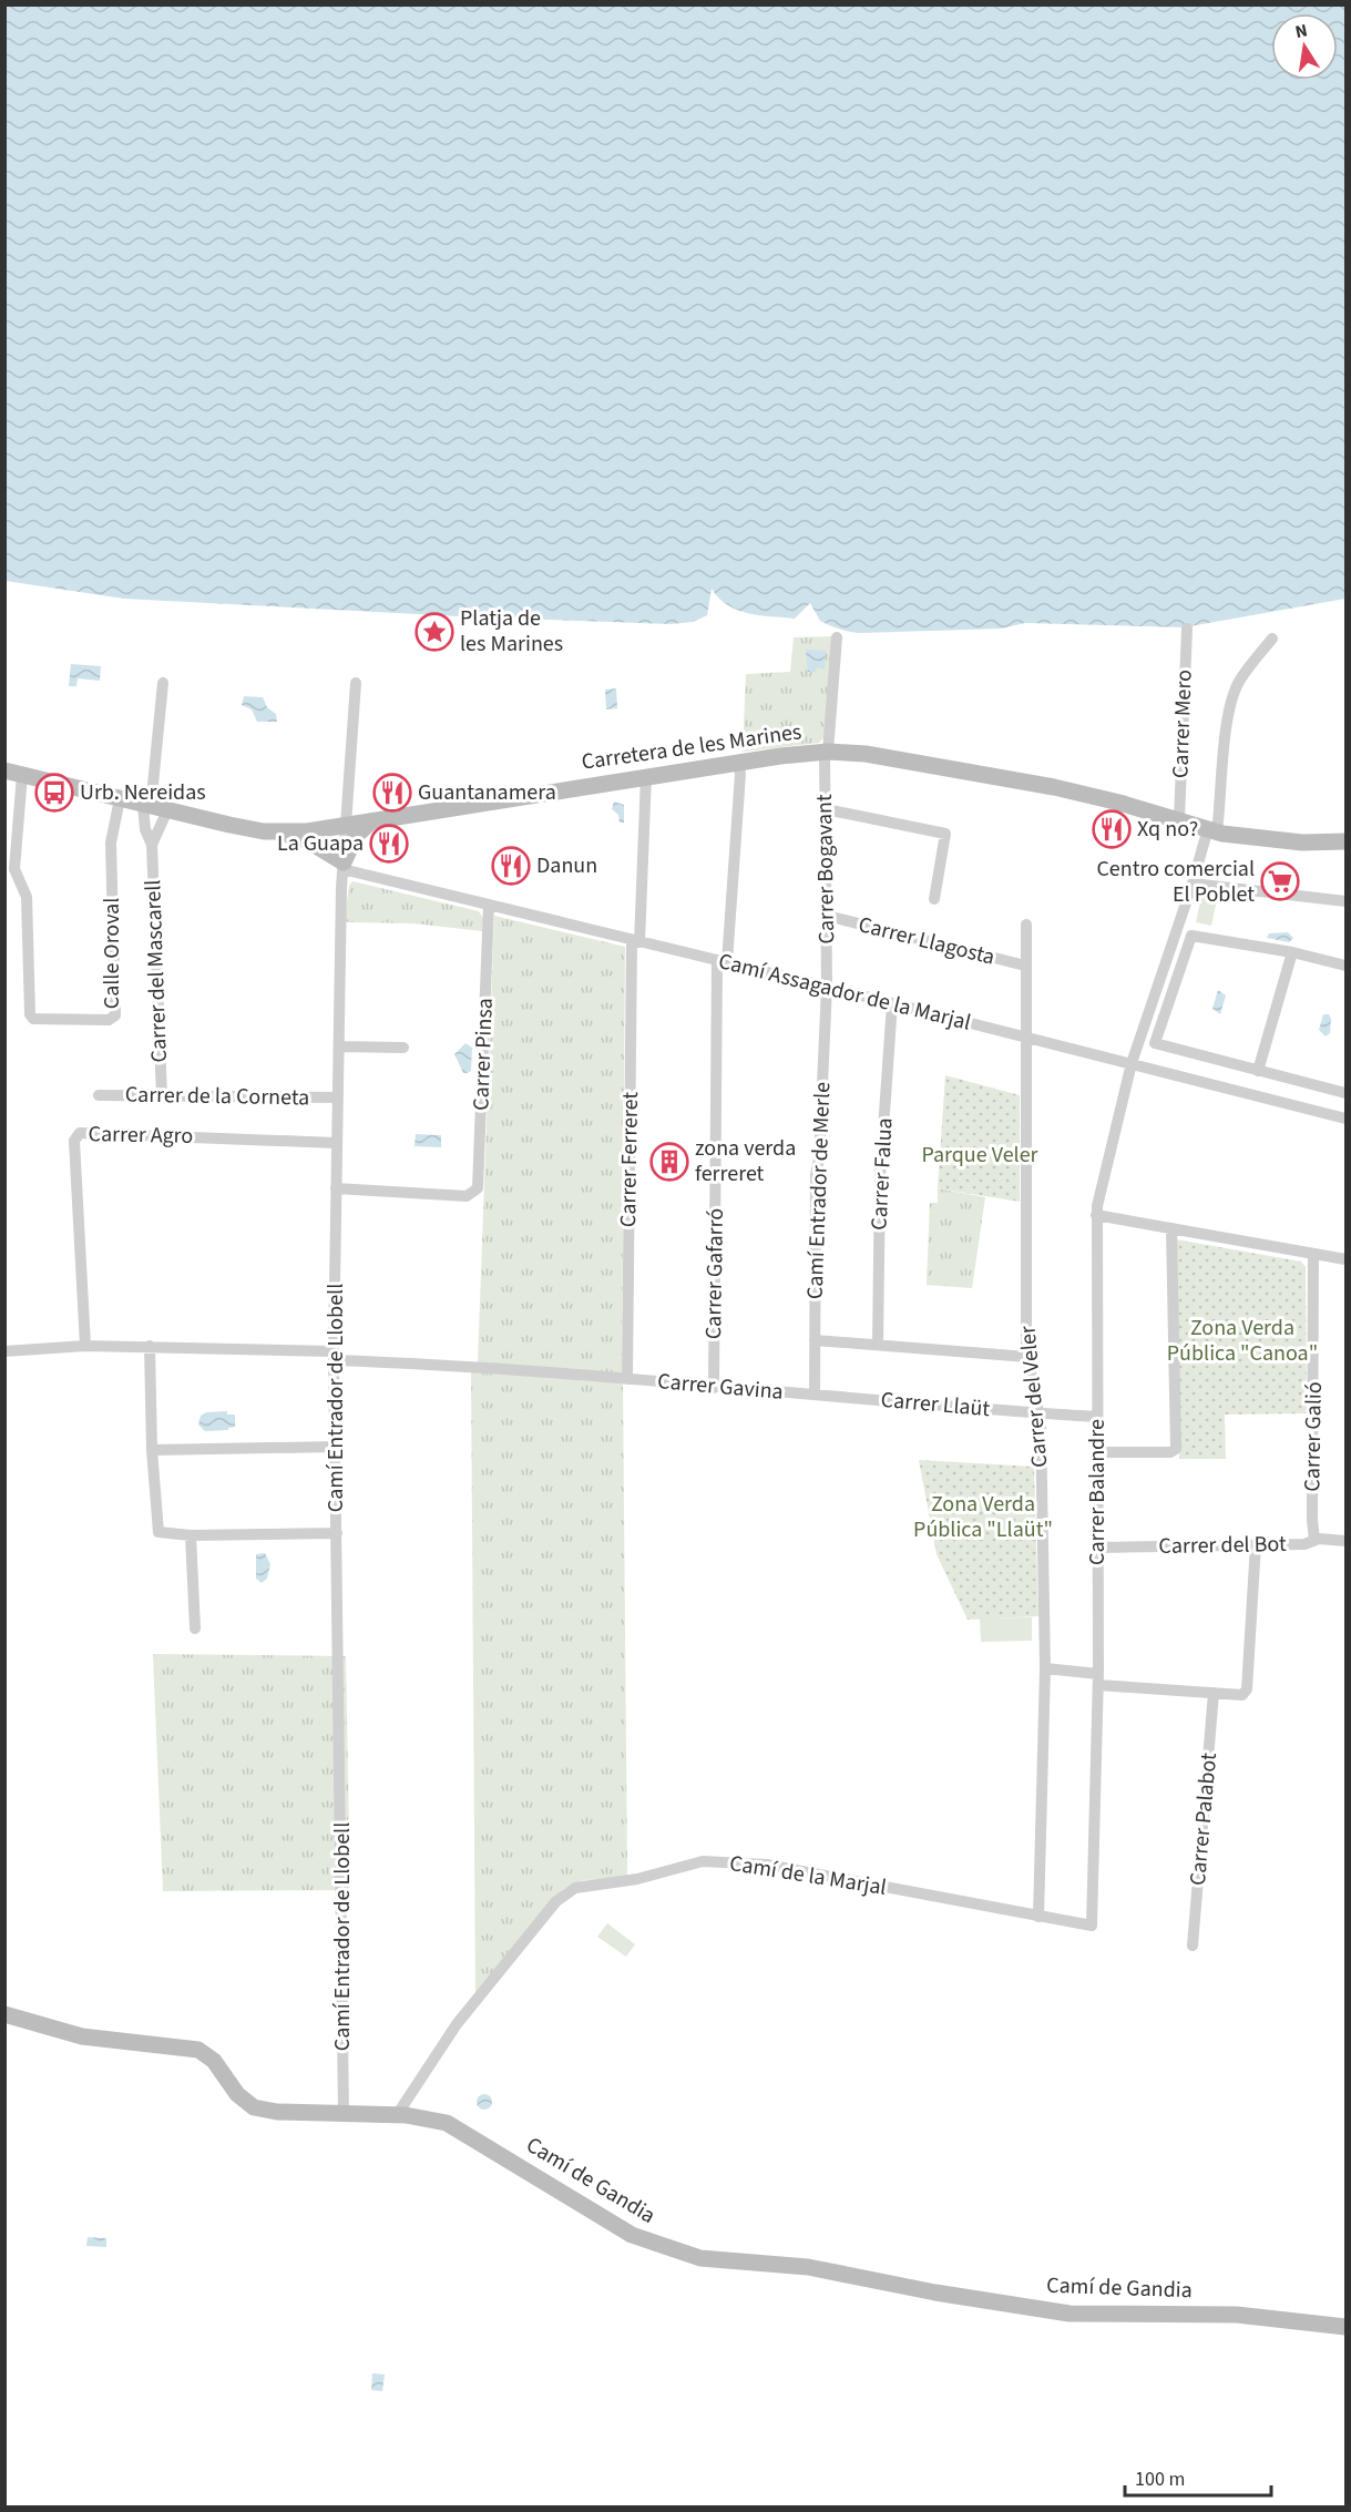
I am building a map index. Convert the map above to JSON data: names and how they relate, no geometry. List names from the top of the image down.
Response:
{
  "streets": {
    "main road": ["Carretera de les Marines", "Camí de Gandia"],
    "street": [
      "Carrer Mero",
      "Carrer Bogavant",
      "Carrer Llagosta",
      "Calle Oroval",
      "Carrer del Mascarell",
      "Camí Assagador de la Marjal",
      "Carrer Pinsa",
      "Carrer de la Corneta",
      "Carrer Agro",
      "Carrer Ferreret",
      "Carrer Falua",
      "Camí Entrador de Merle",
      "Carrer Gafarró",
      "Carrer Gavina",
      "Carrer del Veler",
      "Camí Entrador de Llobell",
      "Carrer Llaüt",
      "Carrer Galió",
      "Carrer Balandre",
      "Carrer del Bot",
      "Carrer Palabot",
      "Camí de la Marjal"
    ]
  },
  "crossings": [
    ["Carrer Mero", "Carretera de les Marines"],
    ["Carretera de les Marines", "Carrer Bogavant"],
    ["Carretera de les Marines", "Calle Oroval"],
    ["Carretera de les Marines", "Carrer del Mascarell"],
    ["Carretera de les Marines", "Carrer Ferreret"],
    ["Carretera de les Marines", "Carrer Gafarró"],
    ["Carretera de les Marines", "Camí Entrador de Llobell"],
    ["Carretera de les Marines", "Carrer Balandre"],
    ["Carrer Bogavant", "Carrer Llagosta"],
    ["Carrer Bogavant", "Camí Assagador de la Marjal"],
    ["Carrer Bogavant", "Camí Entrador de Merle"],
    ["Carrer Llagosta", "Camí Assagador de la Marjal"],
    ["Carrer Llagosta", "Carrer del Veler"],
    ["Carrer del Mascarell", "Carrer de la Corneta"],
    ["Camí Assagador de la Marjal", "Carrer Pinsa"],
    ["Camí Assagador de la Marjal", "Carrer Ferreret"],
    ["Camí Assagador de la Marjal", "Carrer Falua"],
    ["Camí Assagador de la Marjal", "Camí Entrador de Merle"],
    ["Camí Assagador de la Marjal", "Carrer Gafarró"],
    ["Camí Assagador de la Marjal", "Carrer del Veler"],
    ["Camí Assagador de la Marjal", "Camí Entrador de Llobell"],
    ["Camí Assagador de la Marjal", "Carrer Balandre"],
    ["Carrer Pinsa", "Camí Entrador de Llobell"],
    ["Carrer de la Corneta", "Camí Entrador de Llobell"],
    ["Carrer Agro", "Carrer Gavina"],
    ["Carrer Agro", "Camí Entrador de Llobell"],
    ["Carrer Ferreret", "Carrer Gavina"],
    ["Camí Entrador de Merle", "Carrer Gavina"],
    ["Camí Entrador de Merle", "Carrer Llaüt"],
    ["Carrer Gafarró", "Carrer Gavina"],
    ["Carrer Gavina", "Camí Entrador de Llobell"],
    ["Carrer Gavina", "Carrer Llaüt"],
    ["Carrer del Veler", "Carrer Llaüt"],
    ["Carrer del Veler", "Camí de la Marjal"],
    ["Camí Entrador de Llobell", "Camí de Gandia"],
    ["Carrer Llaüt", "Carrer Balandre"],
    ["Carrer Galió", "Carrer del Bot"],
    ["Carrer Balandre", "Carrer del Bot"],
    ["Carrer Balandre", "Camí de la Marjal"],
    ["Camí de la Marjal", "Camí de Gandia"]
  ],
  "parks": ["Parque Veler", "Zona Verda Pública \"Canoa\"", "Zona Verda Pública \"Llaüt\""],
  "places": {
    "place": ["Platja de les Marines"],
    "bus stop": ["Urb. Nereidas"],
    "restaurant": [
      "Guantanamera",
      "Xq no?",
      "La Guapa",
      "Danun"
    ],
    "supermarket": ["Centro comercial El Poblet"],
    "building": ["zona verda ferreret"]
  },
  "scale_bar": "100 m",
  "north": "top"
}
